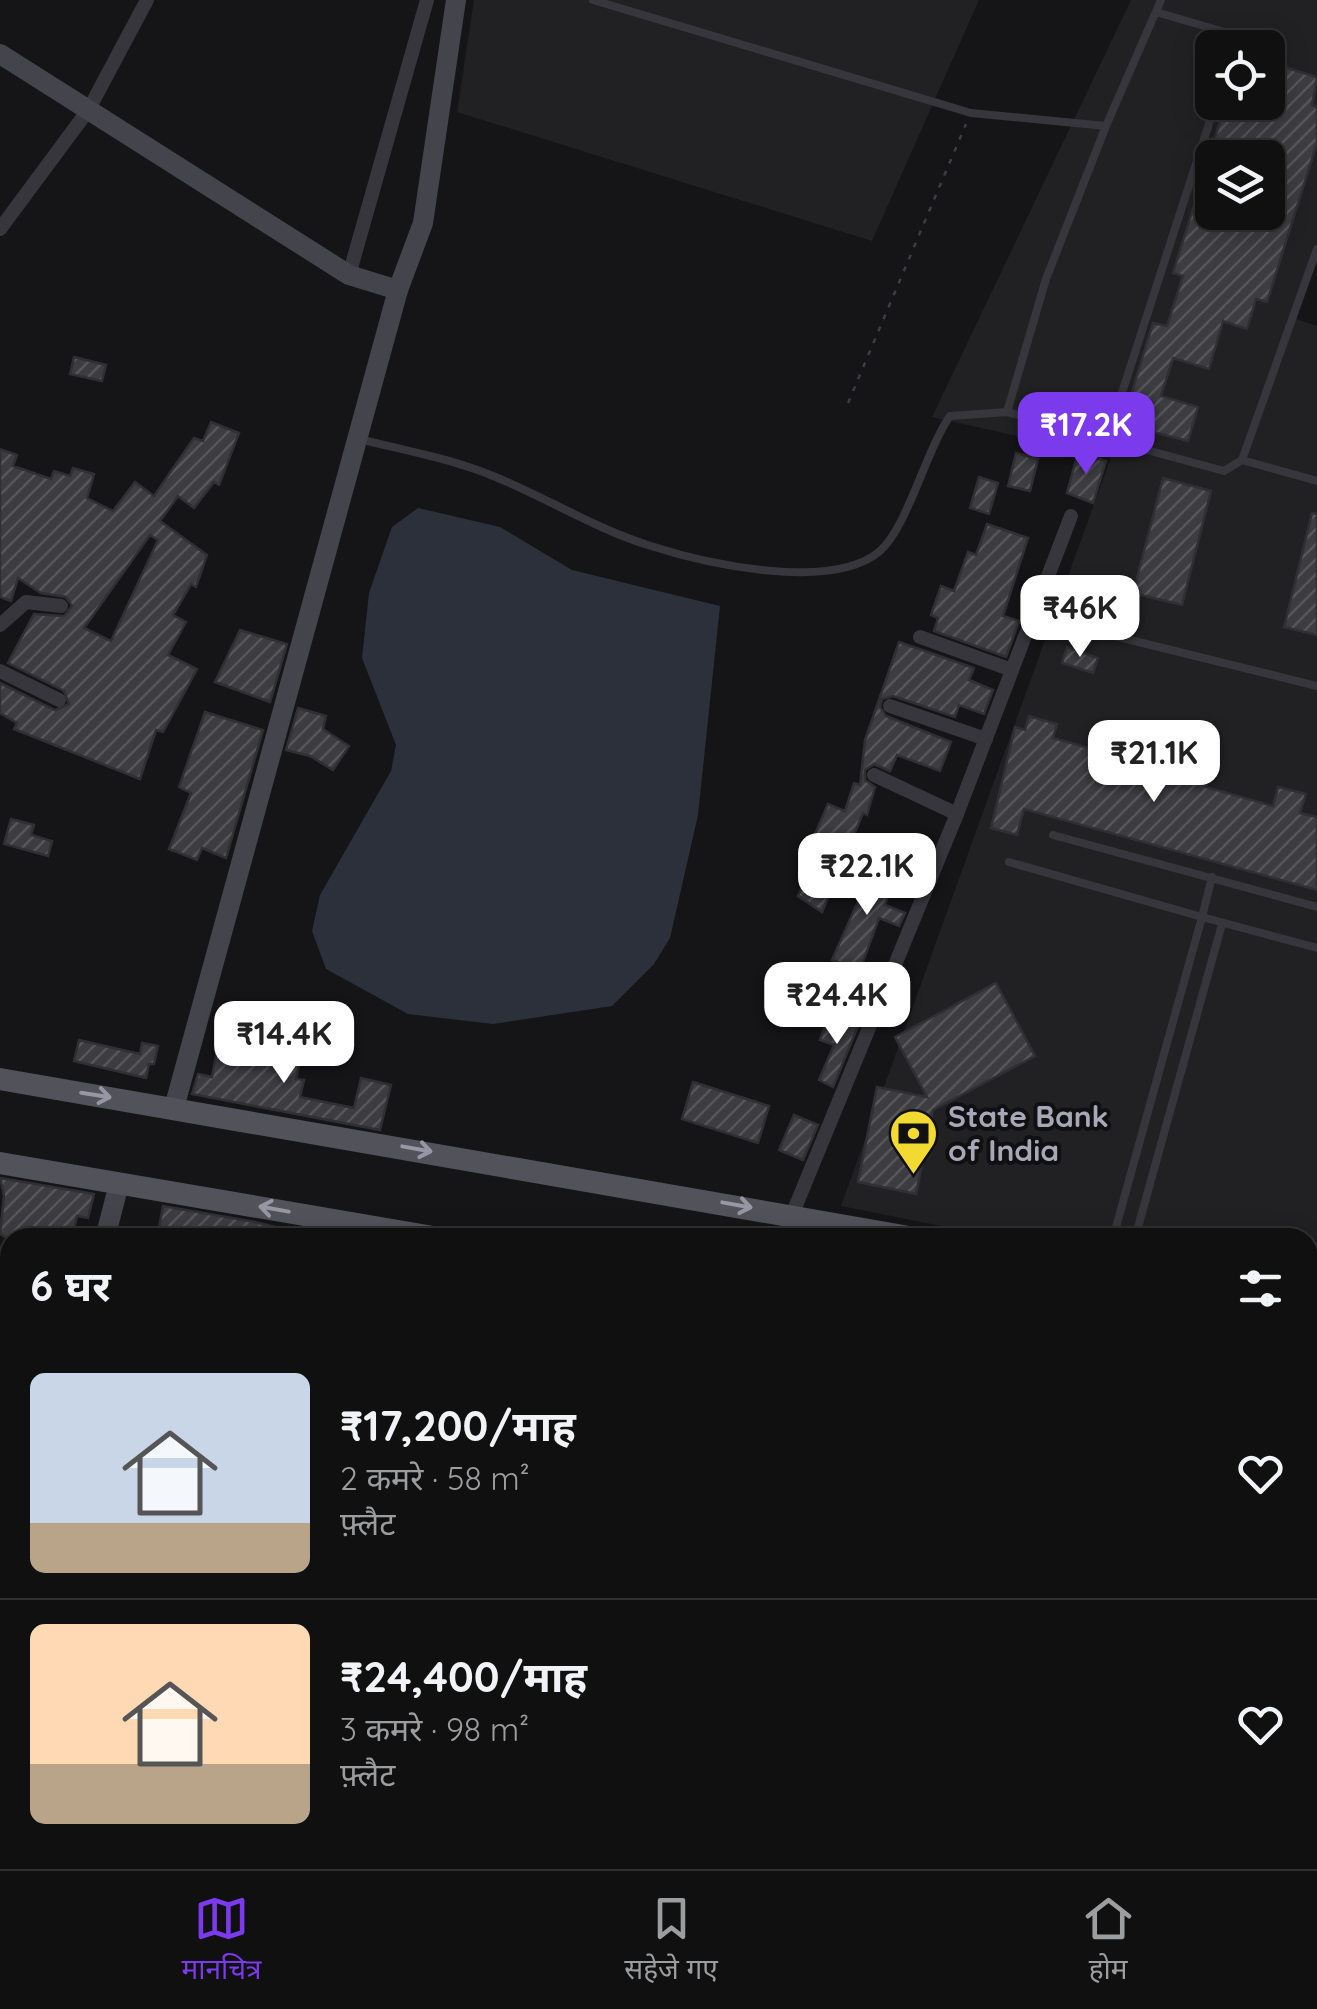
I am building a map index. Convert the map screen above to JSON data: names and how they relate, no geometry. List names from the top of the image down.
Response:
{
  "places": {
    "bank": ["State Bank of India"]
  },
  "page": {
    "price": [
      "₹17.2K",
      "₹46K",
      "₹21.1K",
      "₹22.1K",
      "₹24.4K",
      "₹14.4K"
    ],
    "heading": "6 घर",
    "list": [
      {
        "name": "₹17,200/माह",
        "note": "2 कमरे · 58 m² · फ़्लैट"
      },
      {
        "name": "₹24,400/माह",
        "note": "3 कमरे · 98 m² · फ़्लैट"
      }
    ],
    "tabs": ["मानचित्र", "सहेजे गए", "होम"]
  }
}
